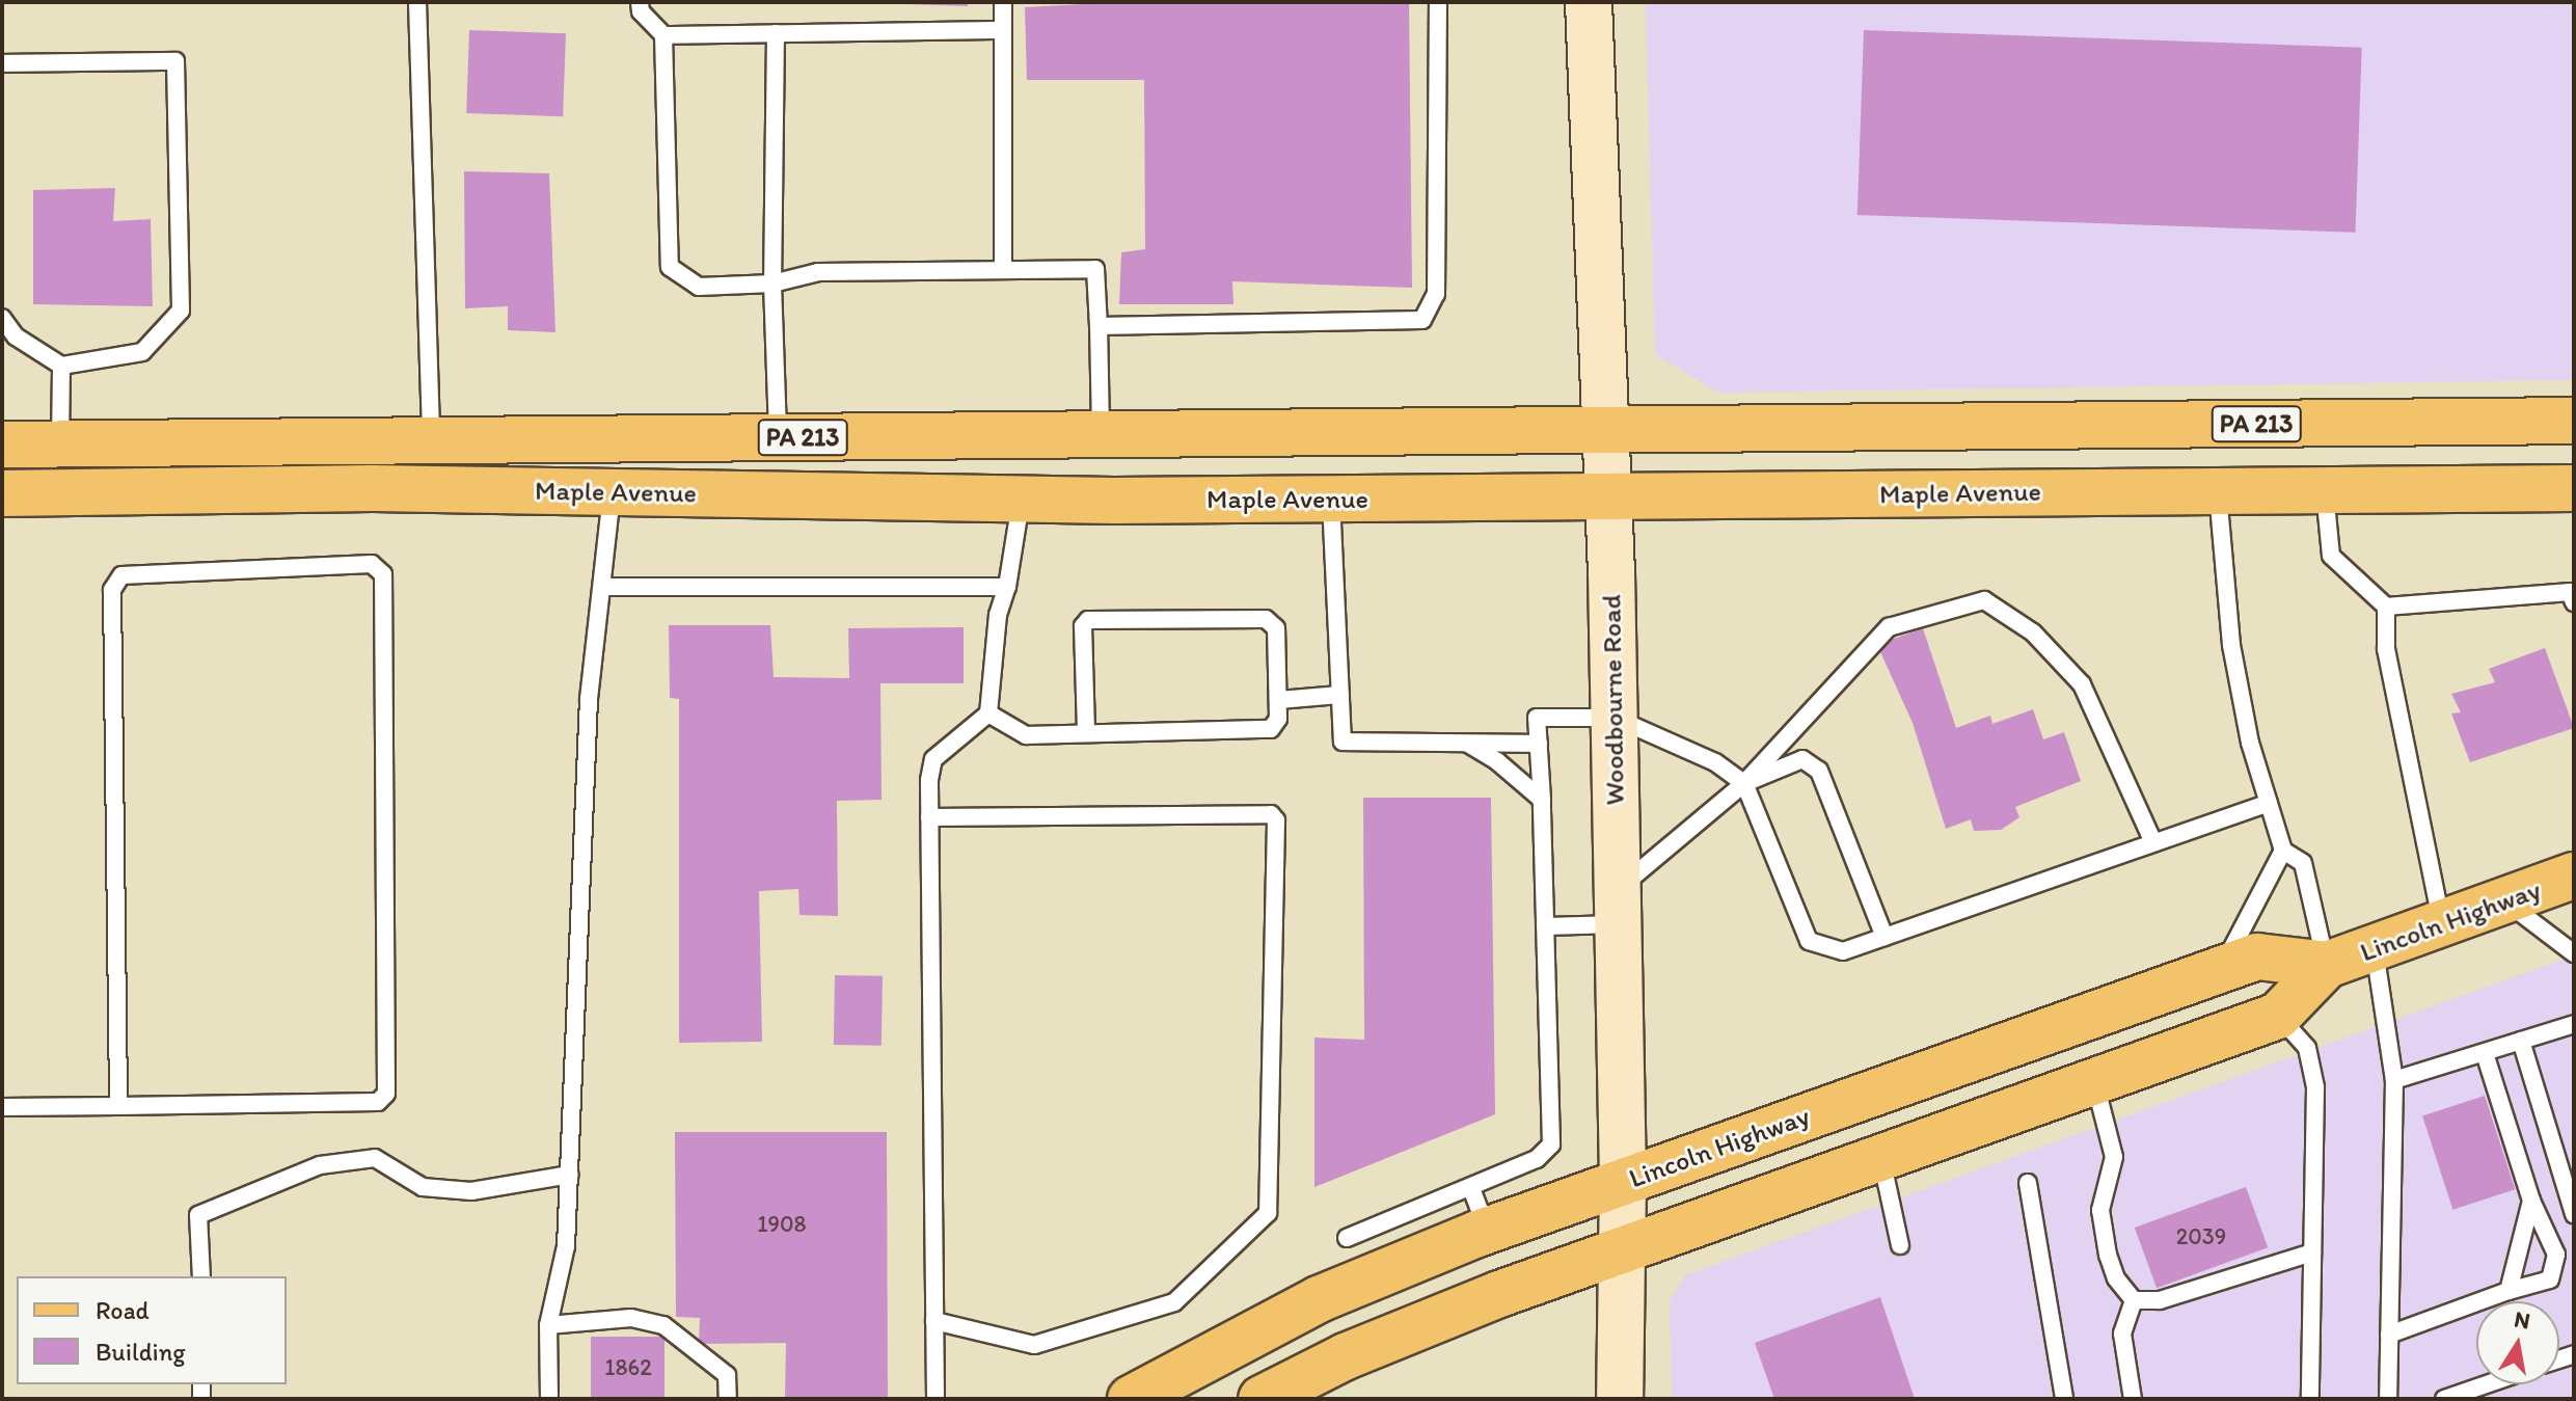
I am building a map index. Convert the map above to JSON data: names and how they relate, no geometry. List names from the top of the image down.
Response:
{
  "streets": {
    "main road": [
      "PA 213",
      "Maple Avenue",
      "Woodbourne Road",
      "Lincoln Highway"
    ]
  },
  "crossings": [
    ["Maple Avenue", "Woodbourne Road"],
    ["Woodbourne Road", "Lincoln Highway"]
  ],
  "house_numbers": ["1908", "2039", "1862"],
  "legend": ["Road", "Building"],
  "north": "top"
}
